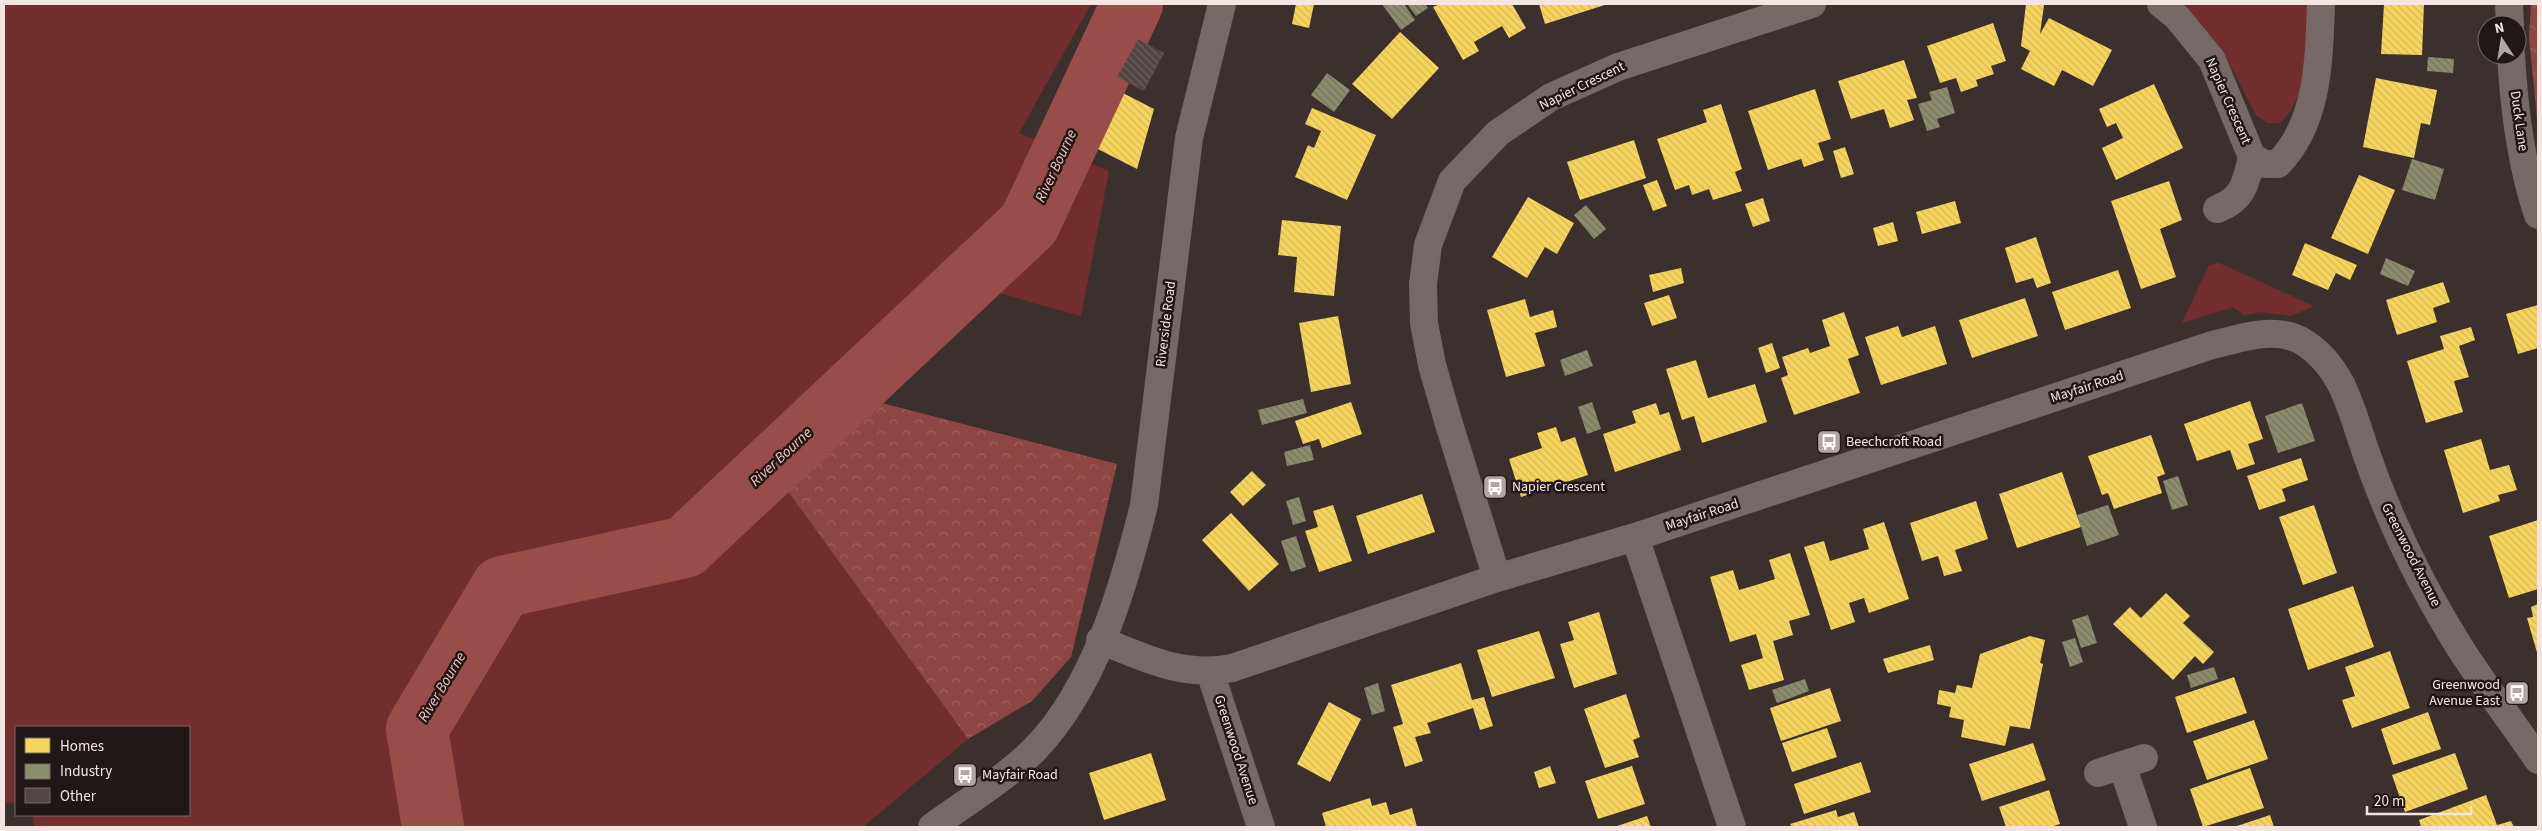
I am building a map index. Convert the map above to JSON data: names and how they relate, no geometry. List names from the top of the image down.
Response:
{
  "streets": {
    "street": [
      "Napier Crescent",
      "Duck Lane",
      "Riverside Road",
      "Mayfair Road",
      "Greenwood Avenue"
    ]
  },
  "crossings": [
    ["Napier Crescent", "Mayfair Road"],
    ["Riverside Road", "Mayfair Road"],
    ["Mayfair Road", "Greenwood Avenue"]
  ],
  "water": ["River Bourne"],
  "places": {
    "bus stop": [
      "Beechcroft Road",
      "Napier Crescent",
      "Greenwood Avenue East",
      "Mayfair Road"
    ]
  },
  "legend": ["Homes", "Industry", "Other"],
  "scale_bar": "20 m",
  "north": "top"
}
